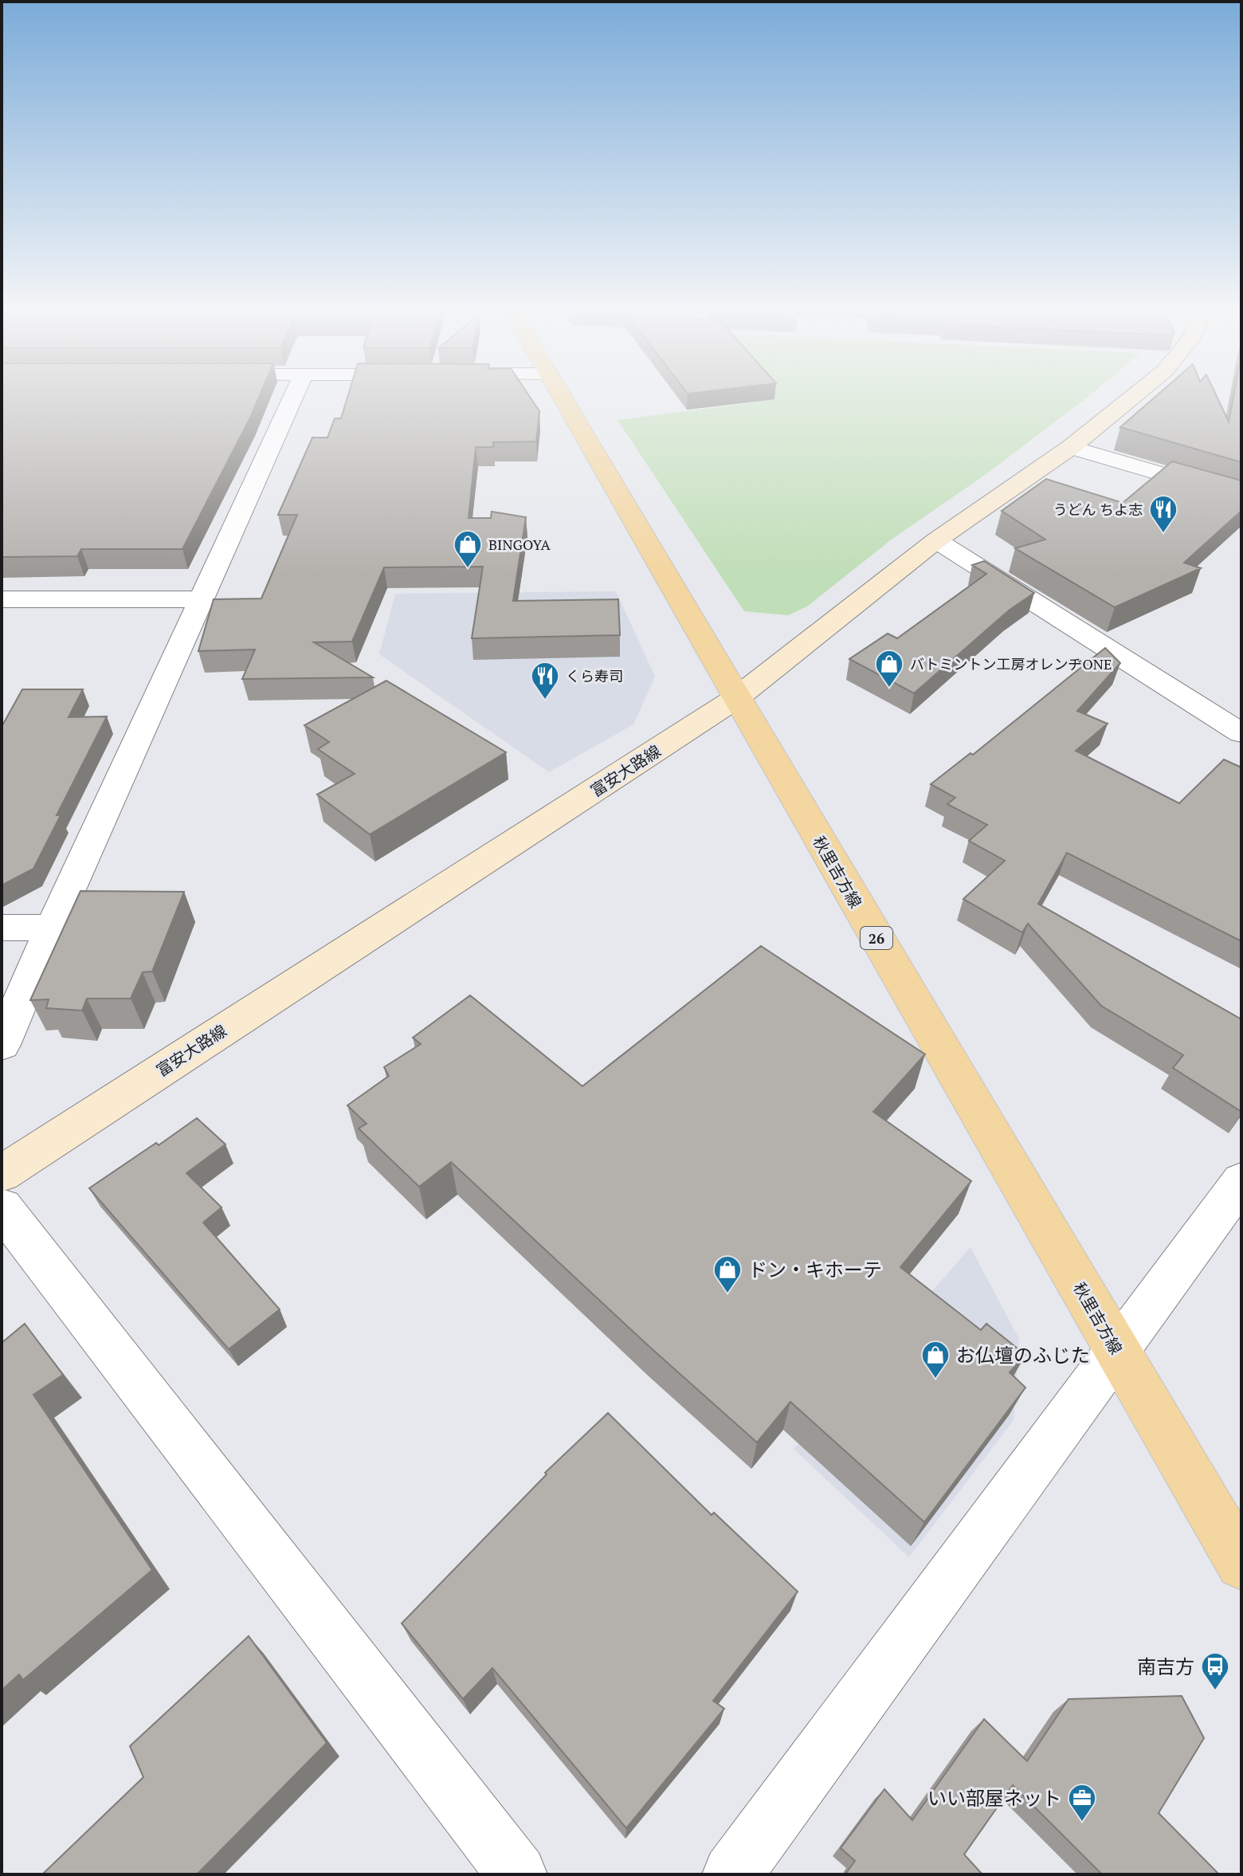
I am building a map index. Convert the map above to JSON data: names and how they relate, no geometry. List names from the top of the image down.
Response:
{
  "streets": {
    "main road": ["秋里吉方線", "26"],
    "street": ["富安大路線"]
  },
  "crossings": [
    ["富安大路線", "秋里吉方線"]
  ],
  "places": {
    "restaurant": ["うどん ちよ志", "くら寿司"],
    "shop": [
      "BINGOYA",
      "バトミントン工房オレンヂONE",
      "ドン・キホーテ",
      "お仏壇のふじた"
    ],
    "bus stop": ["南吉方"],
    "office": ["いい部屋ネット"]
  }
}
